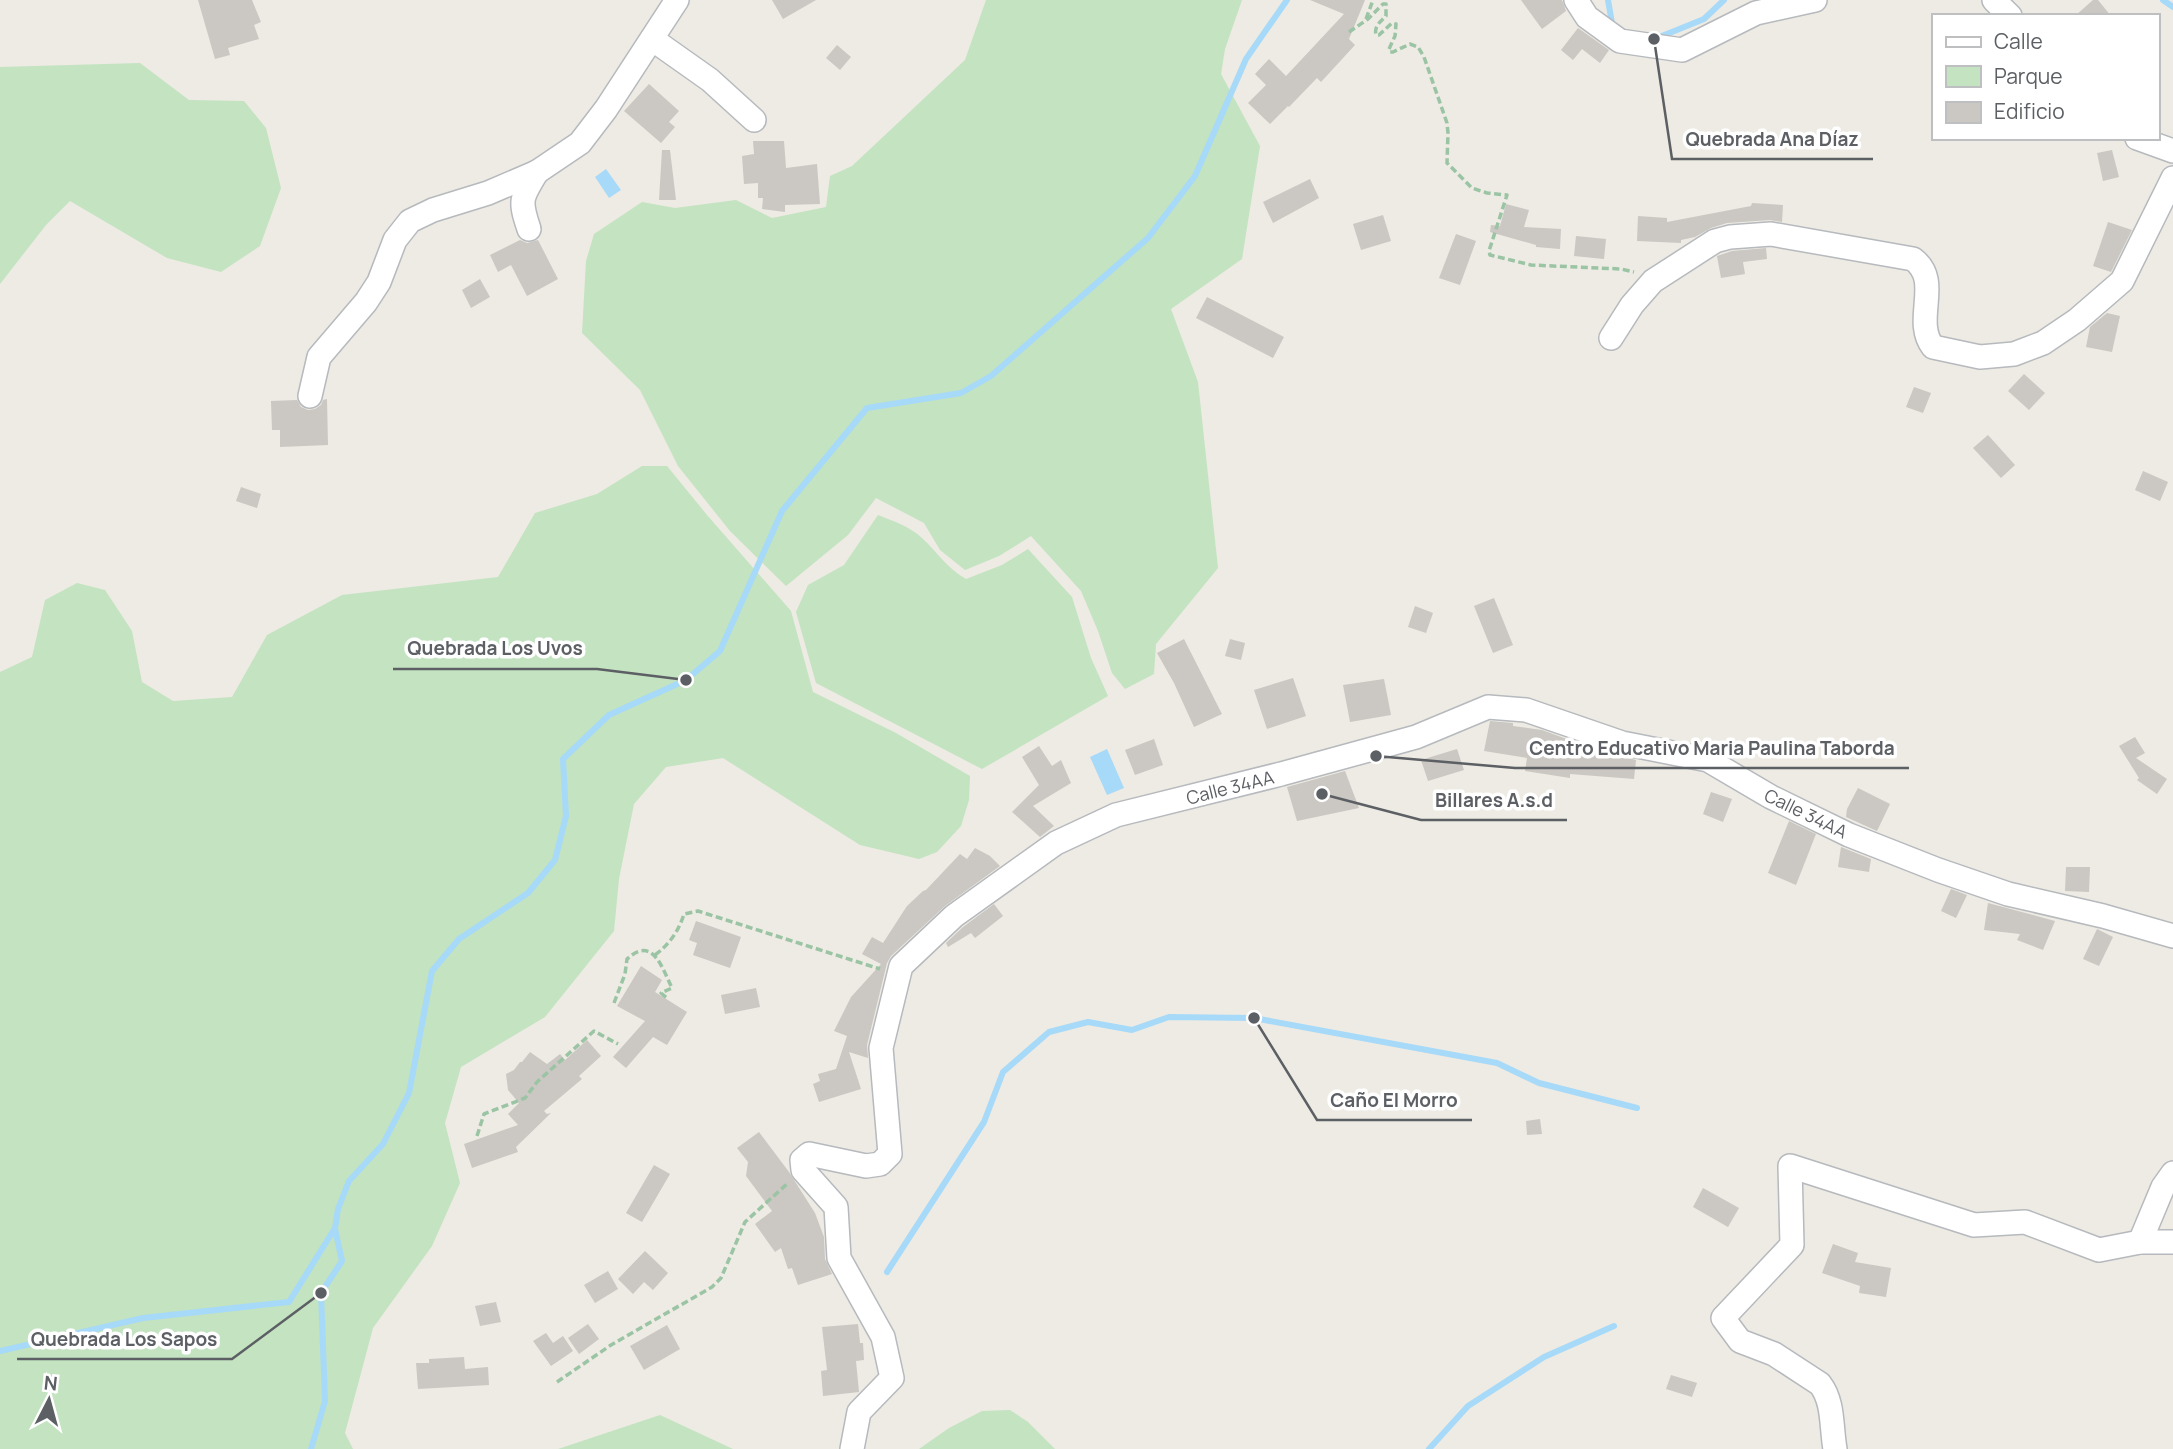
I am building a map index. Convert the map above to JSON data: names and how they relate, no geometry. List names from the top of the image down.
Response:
{
  "streets": {
    "street": ["Calle 34AA"]
  },
  "places": [
    "Quebrada Ana Díaz",
    "Quebrada Los Uvos",
    "Centro Educativo Maria Paulina Taborda",
    "Billares A.s.d",
    "Caño El Morro",
    "Quebrada Los Sapos"
  ],
  "legend": ["Calle", "Parque", "Edificio"],
  "north": "top"
}
